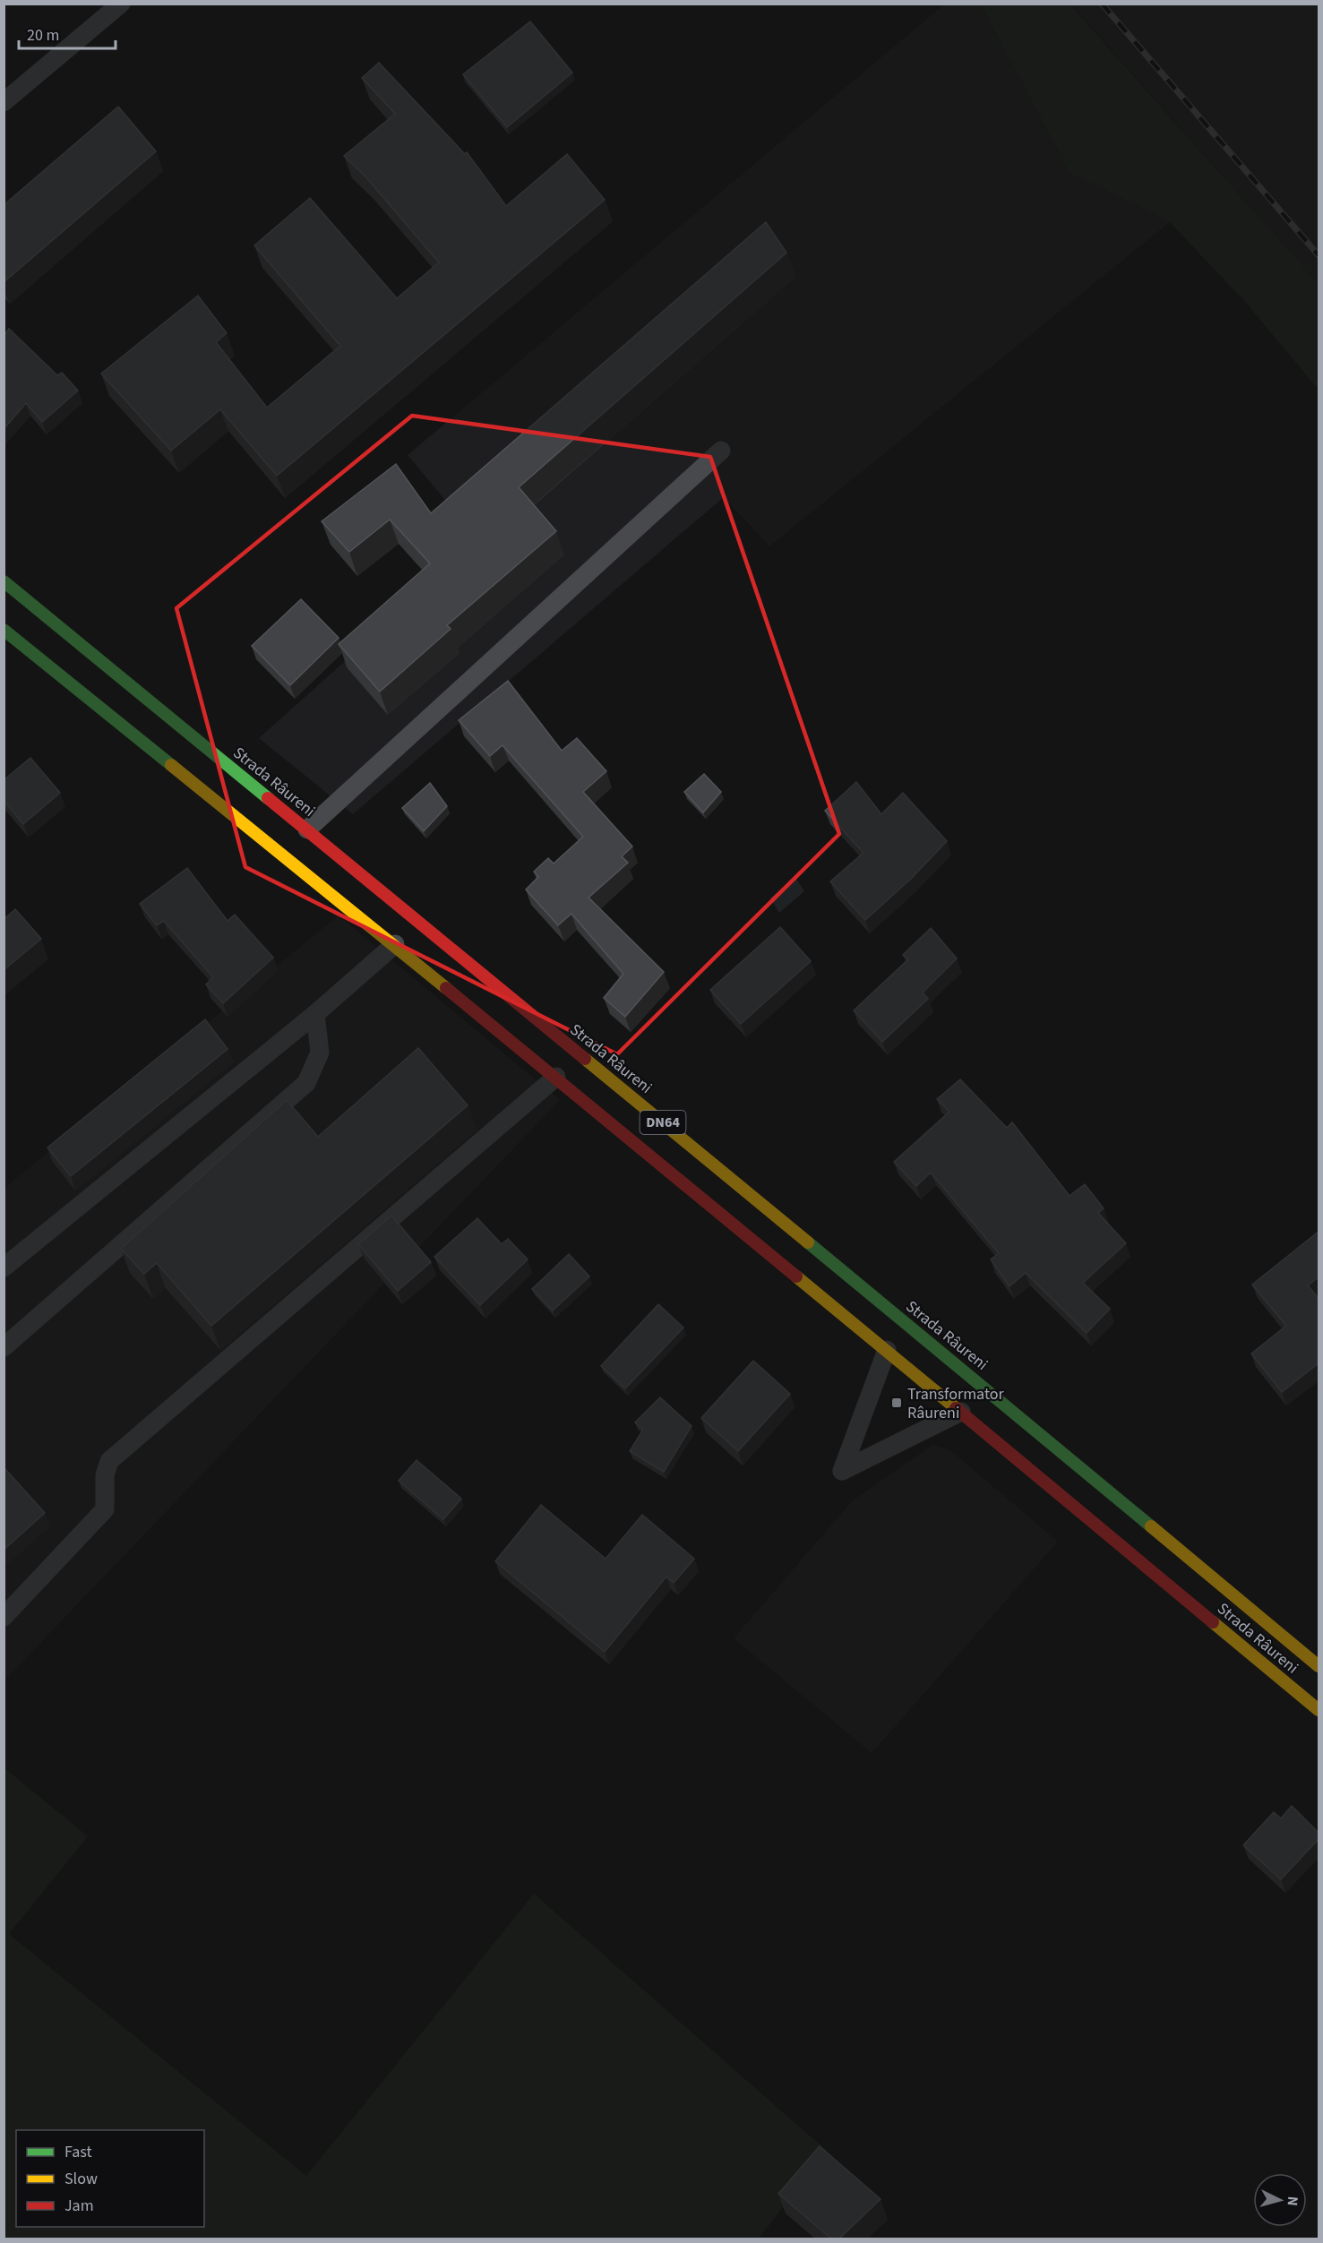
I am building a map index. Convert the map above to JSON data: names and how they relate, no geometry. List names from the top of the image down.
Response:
{
  "streets": {
    "main road": ["Strada Râureni", "DN64"]
  },
  "places": {
    "transit": ["Transformator Râureni"]
  },
  "legend": ["Fast", "Slow", "Jam"],
  "scale_bar": "20 m",
  "north": "right"
}
